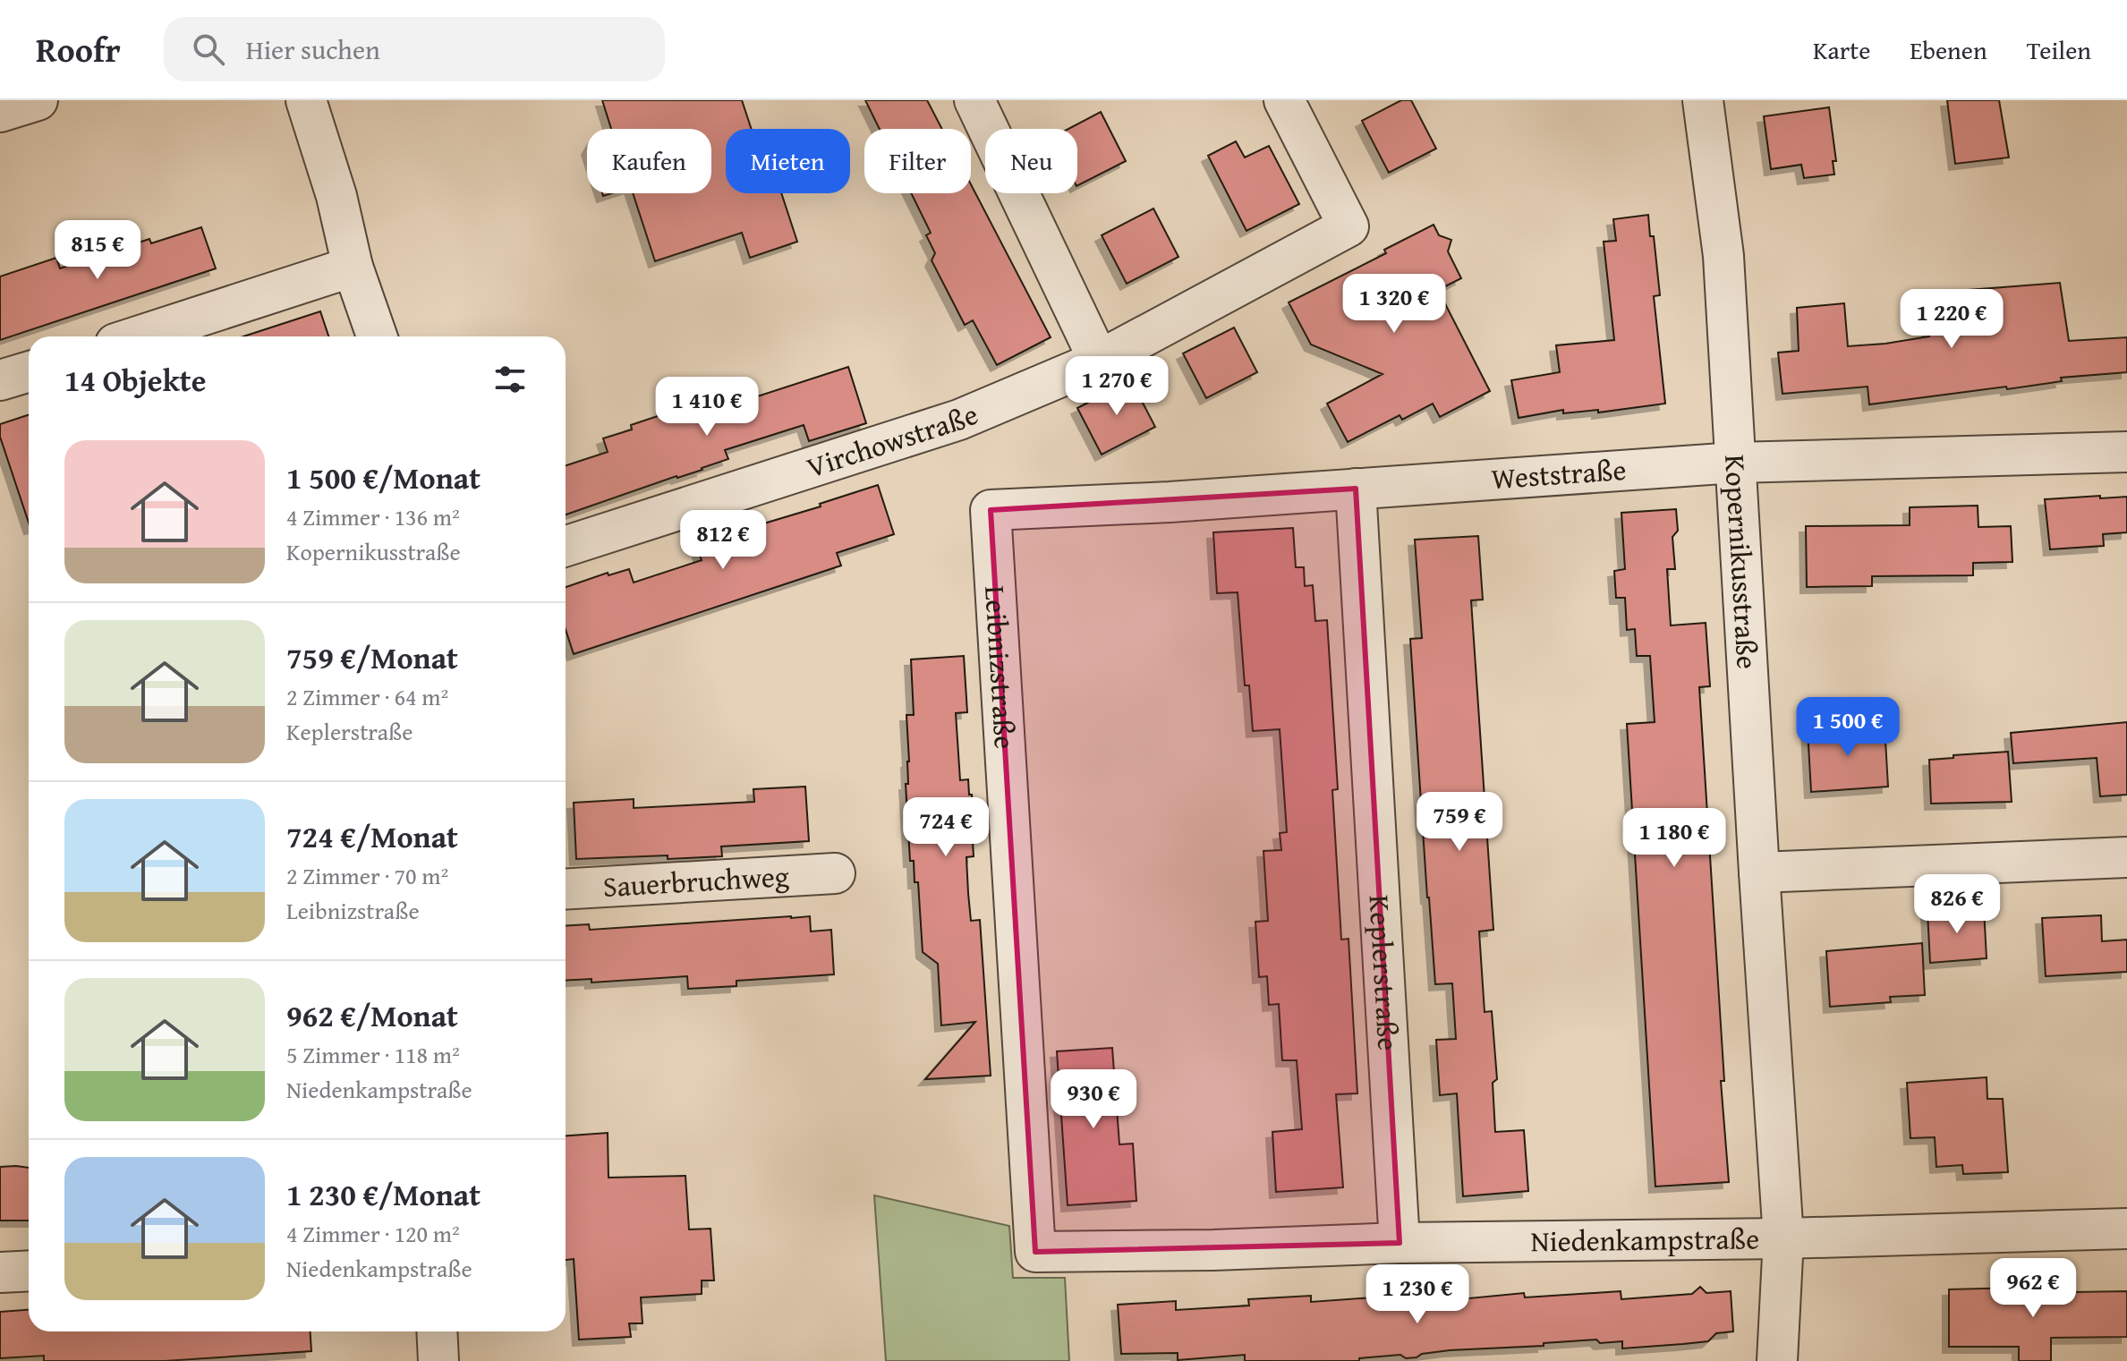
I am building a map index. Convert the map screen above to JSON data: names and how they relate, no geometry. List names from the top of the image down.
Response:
{
  "streets": {
    "street": [
      "Virchowstraße",
      "Weststraße",
      "Kopernikusstraße",
      "Leibnizstraße",
      "Sauerbruchweg",
      "Keplerstraße",
      "Niedenkampstraße"
    ]
  },
  "crossings": [
    ["Weststraße", "Kopernikusstraße"],
    ["Weststraße", "Leibnizstraße"],
    ["Weststraße", "Keplerstraße"],
    ["Kopernikusstraße", "Niedenkampstraße"],
    ["Leibnizstraße", "Niedenkampstraße"],
    ["Keplerstraße", "Niedenkampstraße"]
  ],
  "page": {
    "header": "Roofr",
    "search": "Hier suchen",
    "nav": ["Karte", "Ebenen", "Teilen"],
    "chip": [
      "Kaufen",
      "Mieten",
      "Filter",
      "Neu"
    ],
    "price": [
      "815 €",
      "1 320 €",
      "1 220 €",
      "1 270 €",
      "1 410 €",
      "812 €",
      "1 500 €",
      "759 €",
      "724 €",
      "1 180 €",
      "826 €",
      "930 €",
      "962 €",
      "1 230 €"
    ],
    "heading": "14 Objekte",
    "list": [
      {
        "name": "1 500 €/Monat",
        "note": "4 Zimmer · 136 m² · Kopernikusstraße"
      },
      {
        "name": "759 €/Monat",
        "note": "2 Zimmer · 64 m² · Keplerstraße"
      },
      {
        "name": "724 €/Monat",
        "note": "2 Zimmer · 70 m² · Leibnizstraße"
      },
      {
        "name": "962 €/Monat",
        "note": "5 Zimmer · 118 m² · Niedenkampstraße"
      },
      {
        "name": "1 230 €/Monat",
        "note": "4 Zimmer · 120 m² · Niedenkampstraße"
      }
    ]
  }
}
